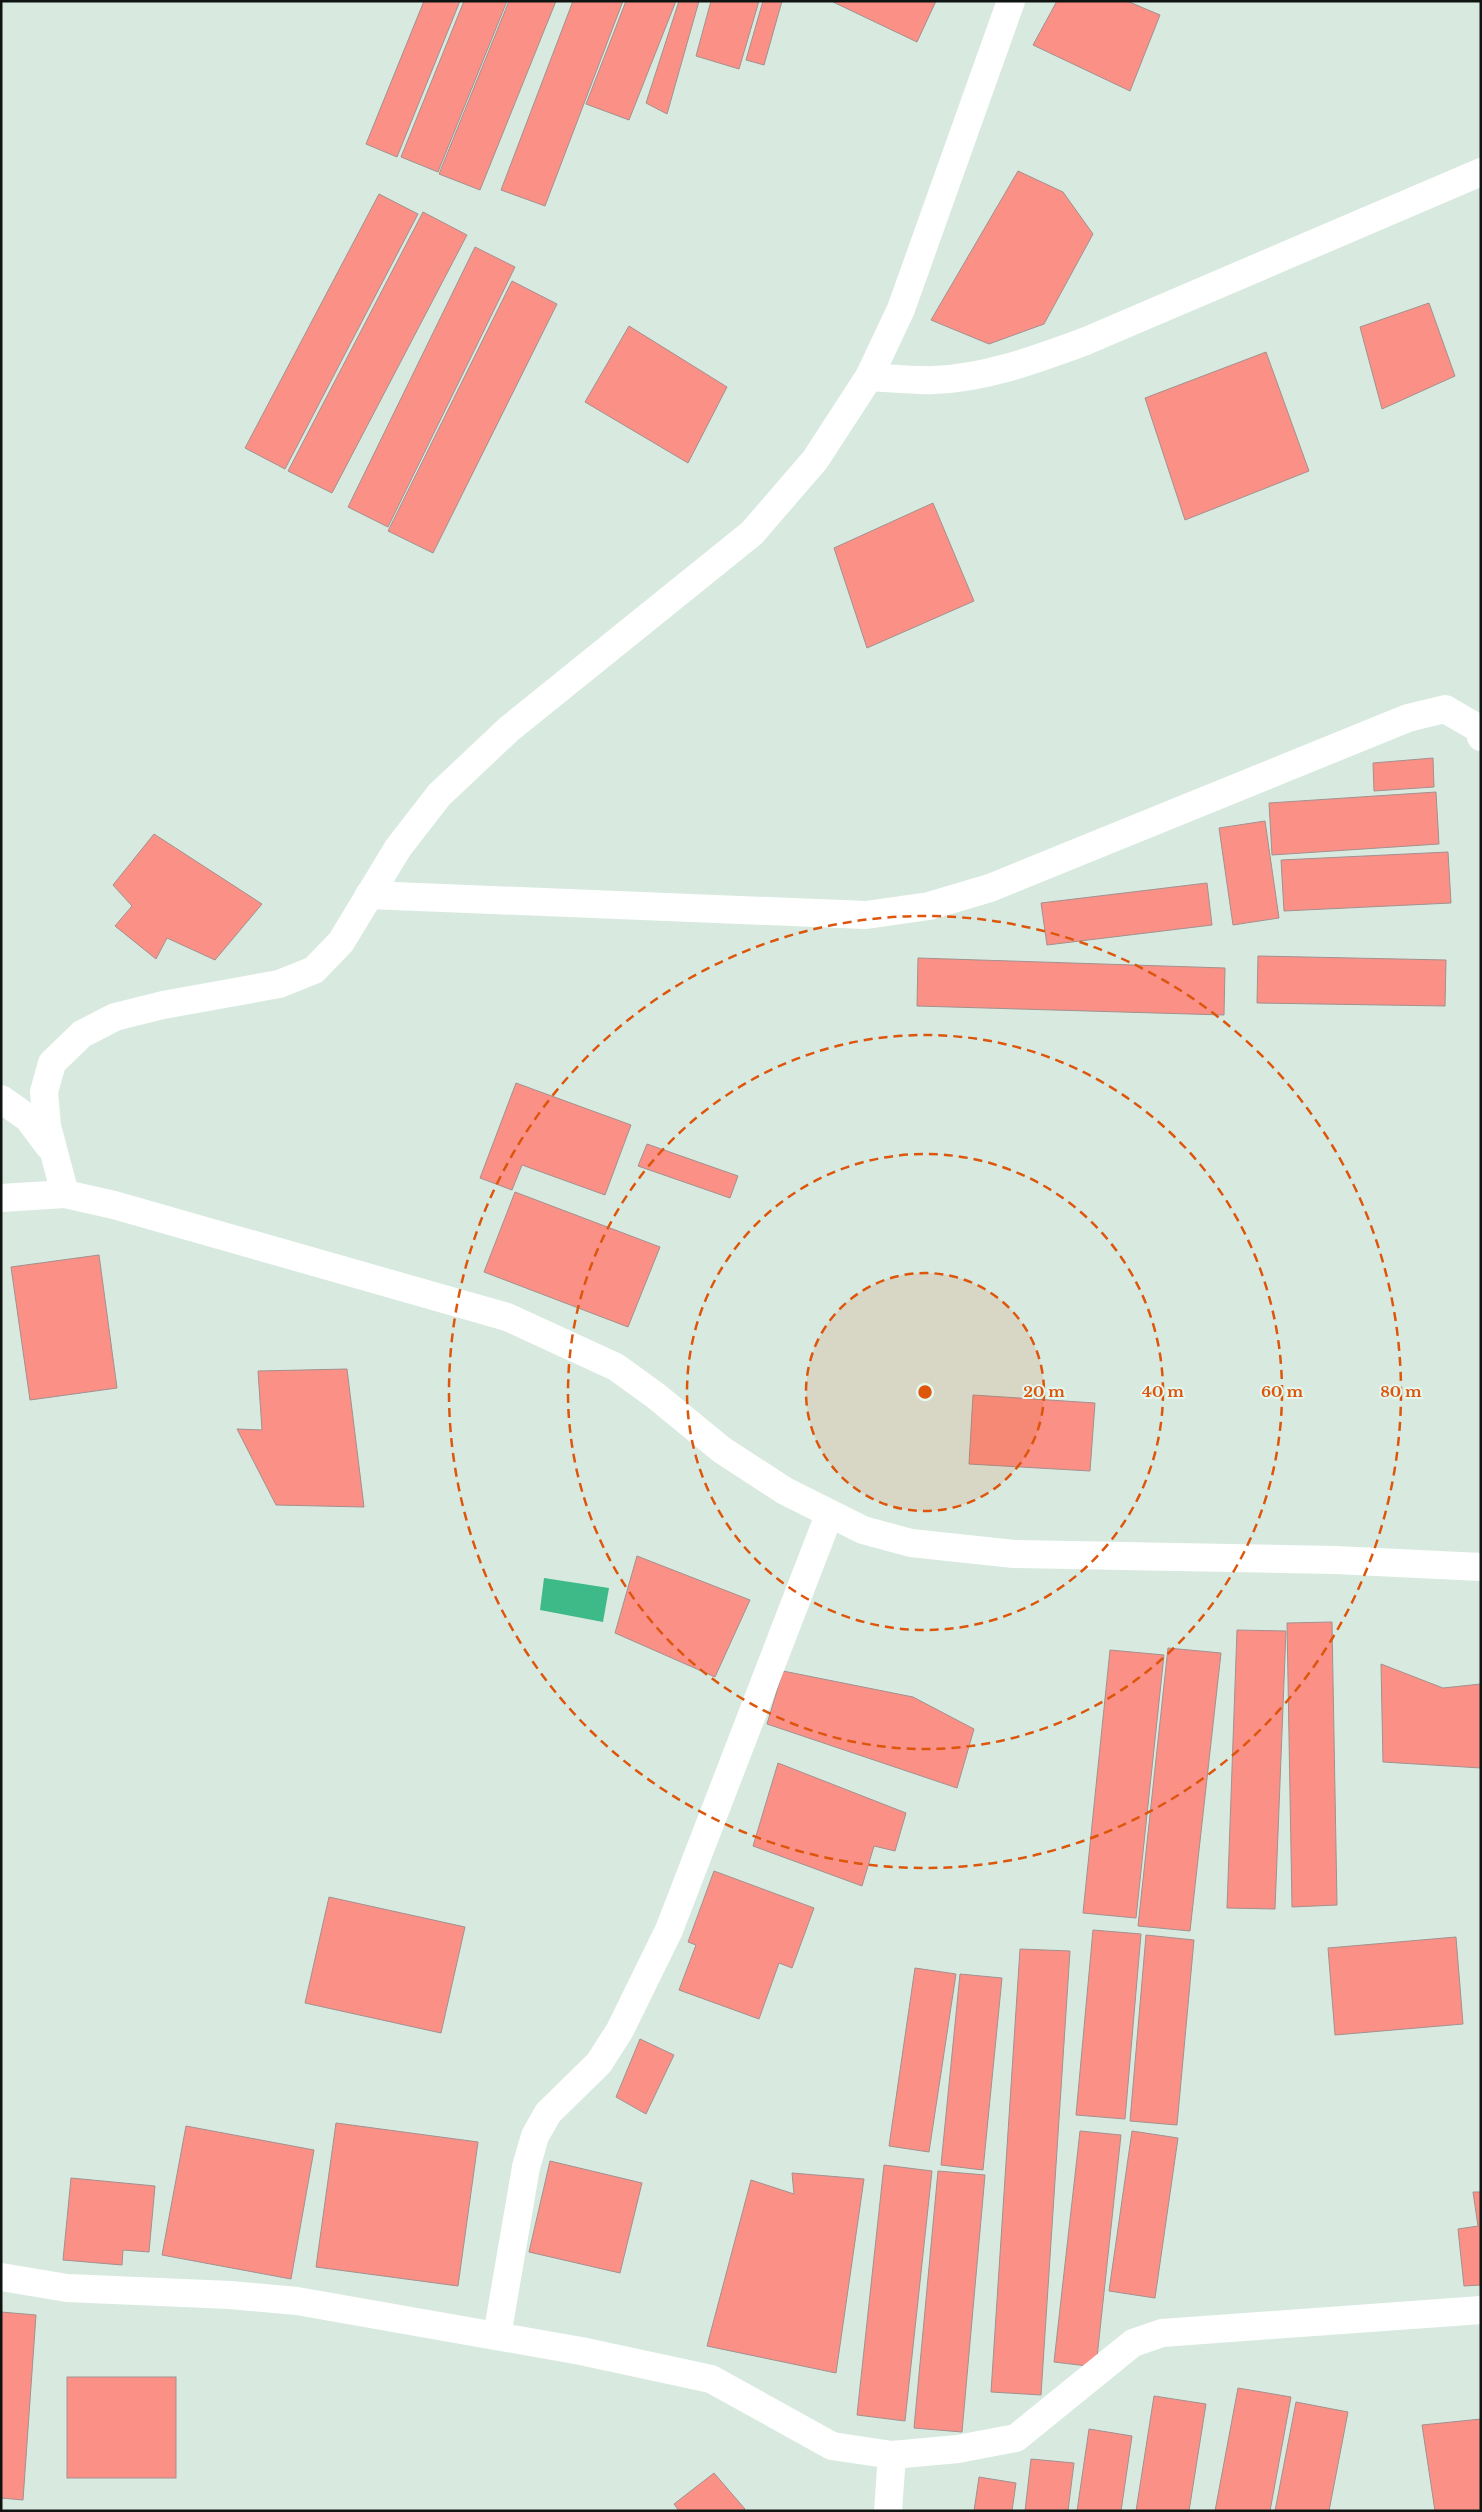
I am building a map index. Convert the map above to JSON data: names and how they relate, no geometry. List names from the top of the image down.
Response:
{
  "rings": [
    "20 m",
    "40 m",
    "60 m",
    "80 m"
  ]
}
